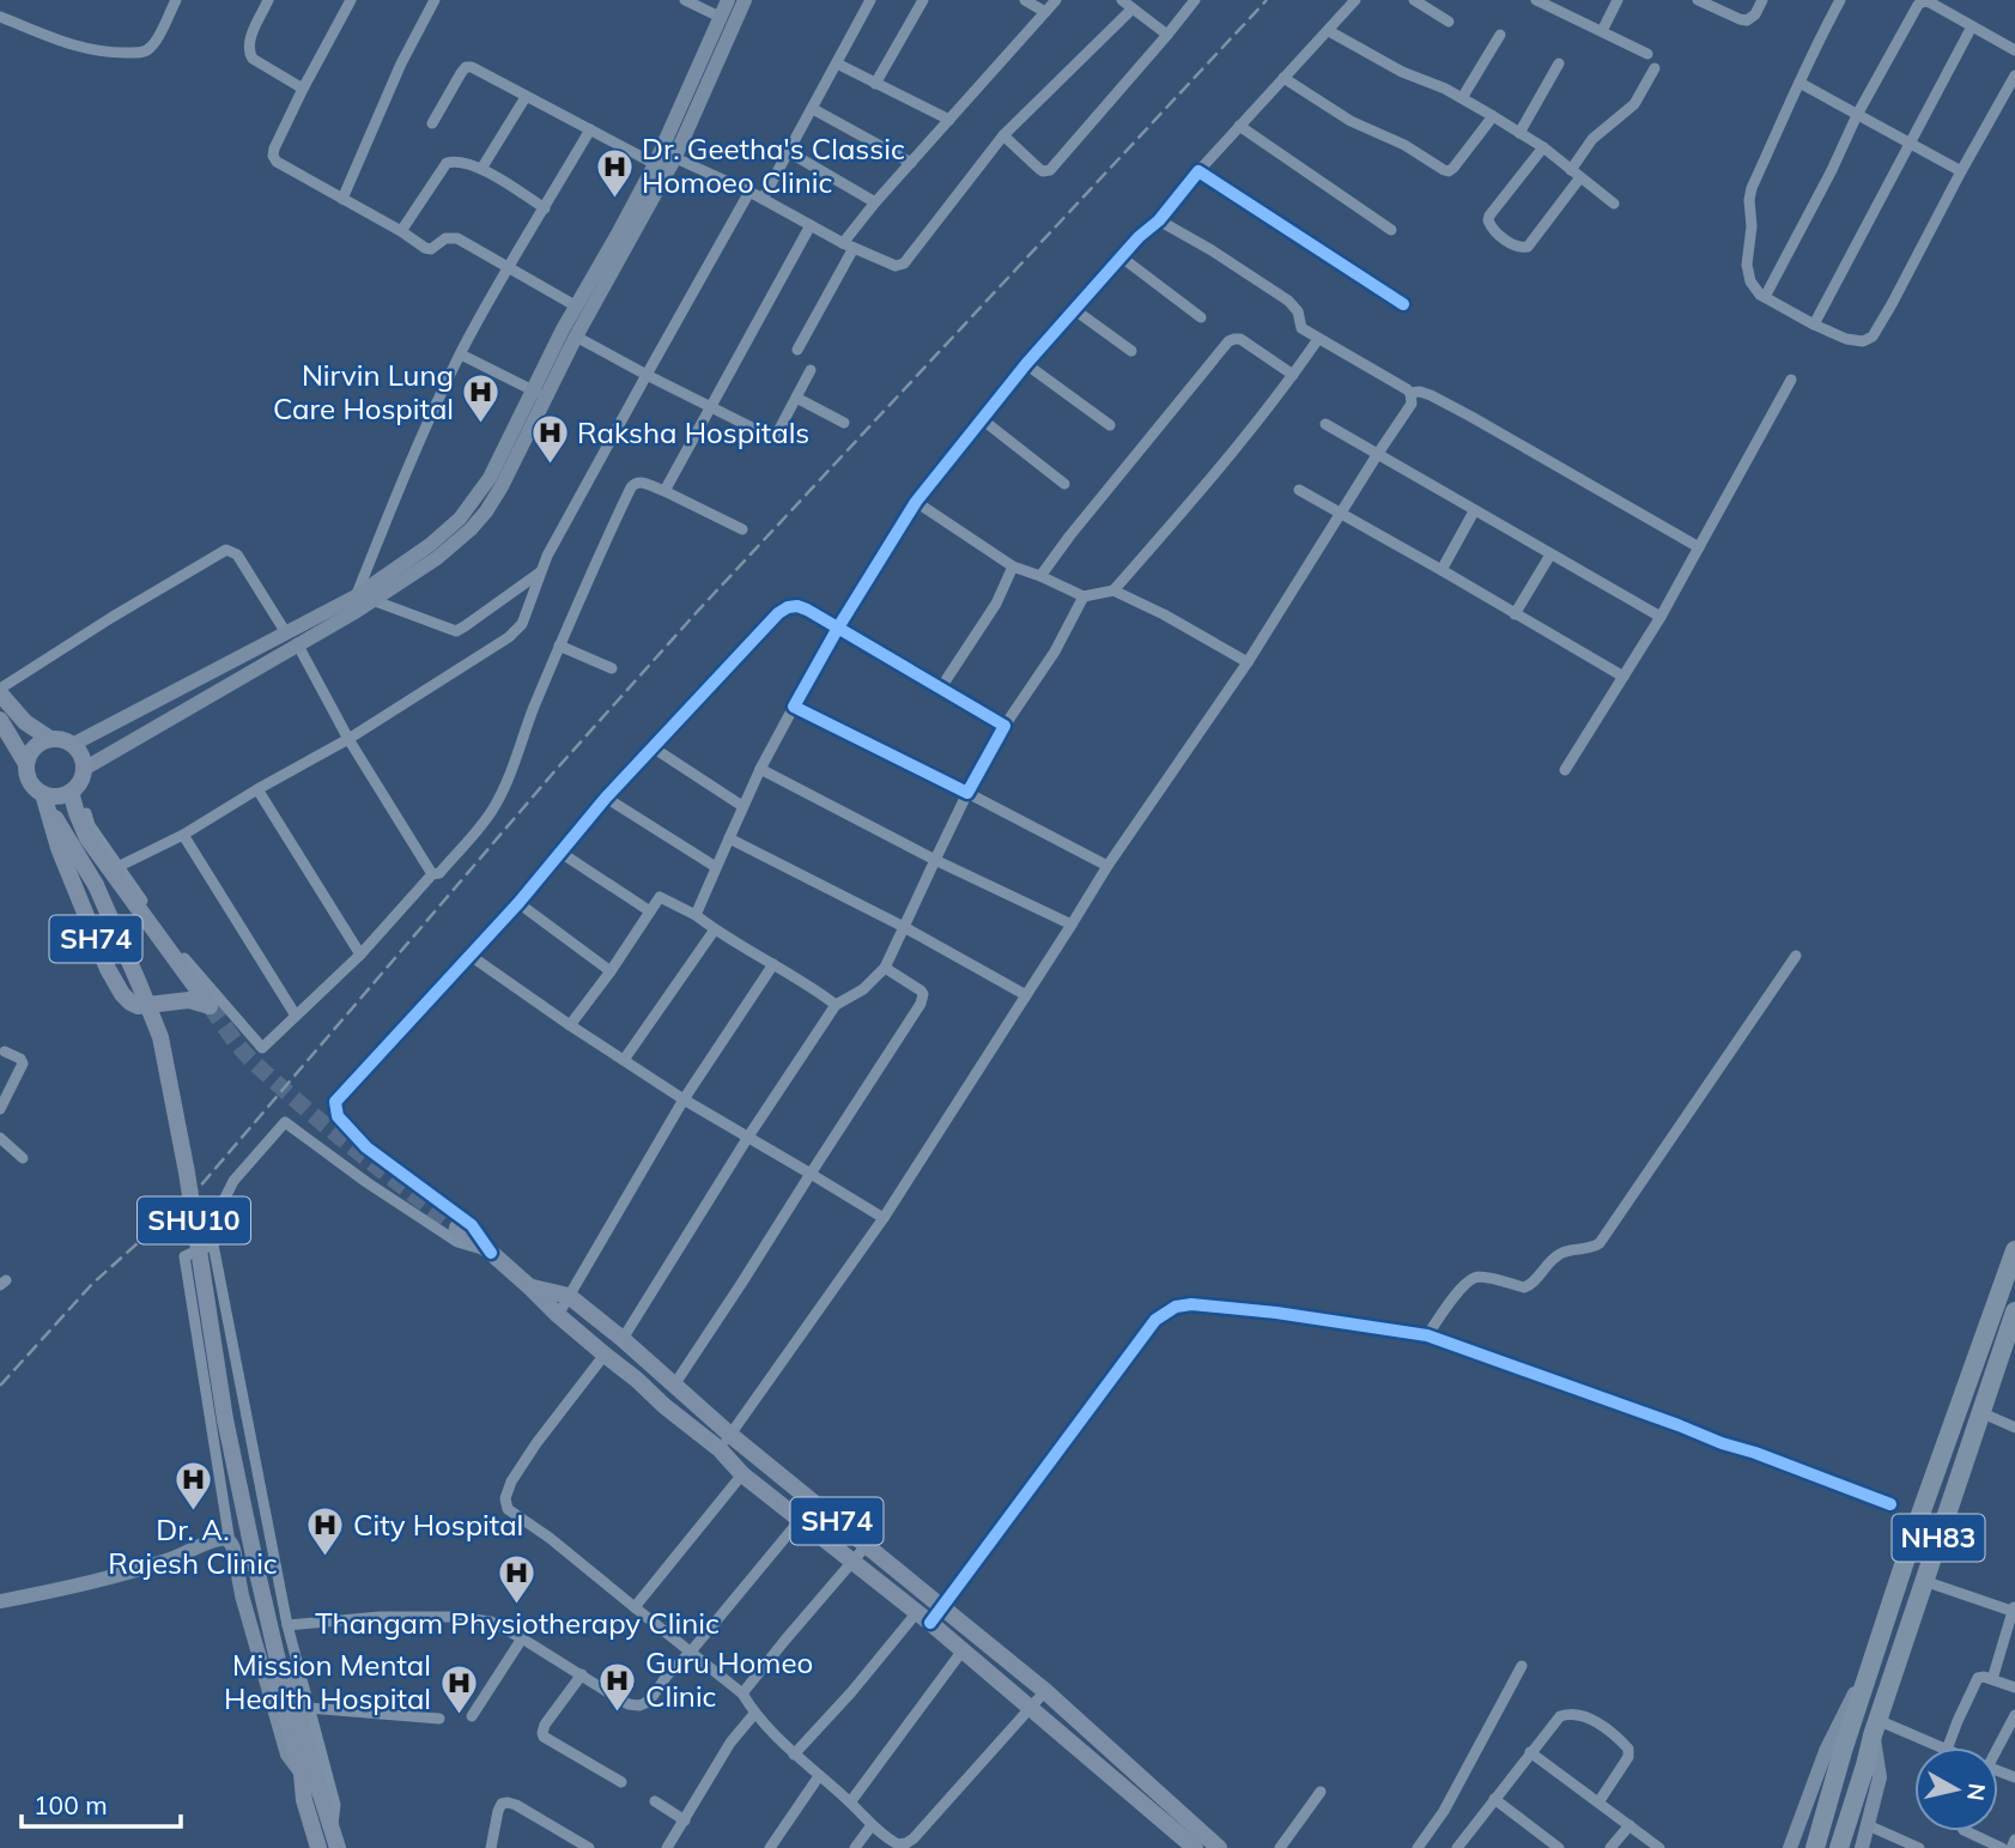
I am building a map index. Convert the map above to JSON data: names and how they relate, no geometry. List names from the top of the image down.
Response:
{
  "streets": {
    "highway": ["NH83"],
    "main road": ["SH74", "SHU10"]
  },
  "crossings": [
    ["SH74", "SHU10"]
  ],
  "places": {
    "hospital": [
      "Dr. Geetha's Classic Homoeo Clinic",
      "Nirvin Lung Care Hospital",
      "Raksha Hospitals",
      "Dr. A. Rajesh Clinic",
      "City Hospital",
      "Thangam Physiotherapy Clinic",
      "Guru Homeo Clinic",
      "Mission Mental Health Hospital"
    ]
  },
  "scale_bar": "100 m",
  "north": "right"
}
